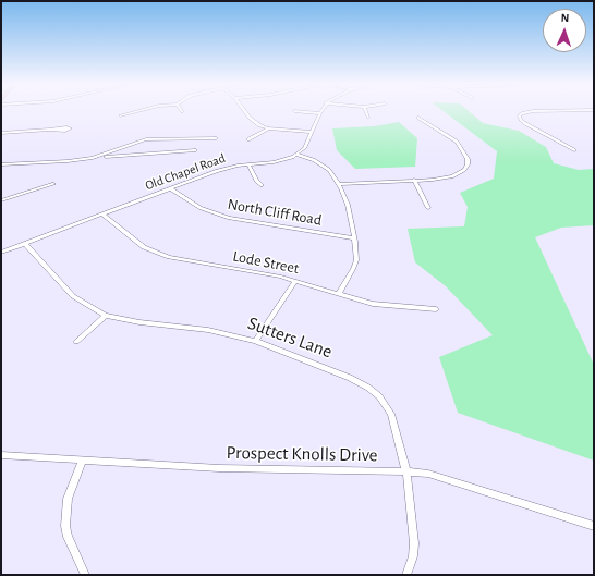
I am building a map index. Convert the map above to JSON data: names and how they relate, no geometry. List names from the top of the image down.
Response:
{
  "streets": {
    "street": [
      "Old Chapel Road",
      "North Cliff Road",
      "Lode Street",
      "Sutters Lane",
      "Prospect Knolls Drive"
    ]
  },
  "crossings": [
    ["Old Chapel Road", "North Cliff Road"],
    ["Old Chapel Road", "Lode Street"],
    ["Old Chapel Road", "Sutters Lane"],
    ["Sutters Lane", "Prospect Knolls Drive"]
  ],
  "north": "top"
}
